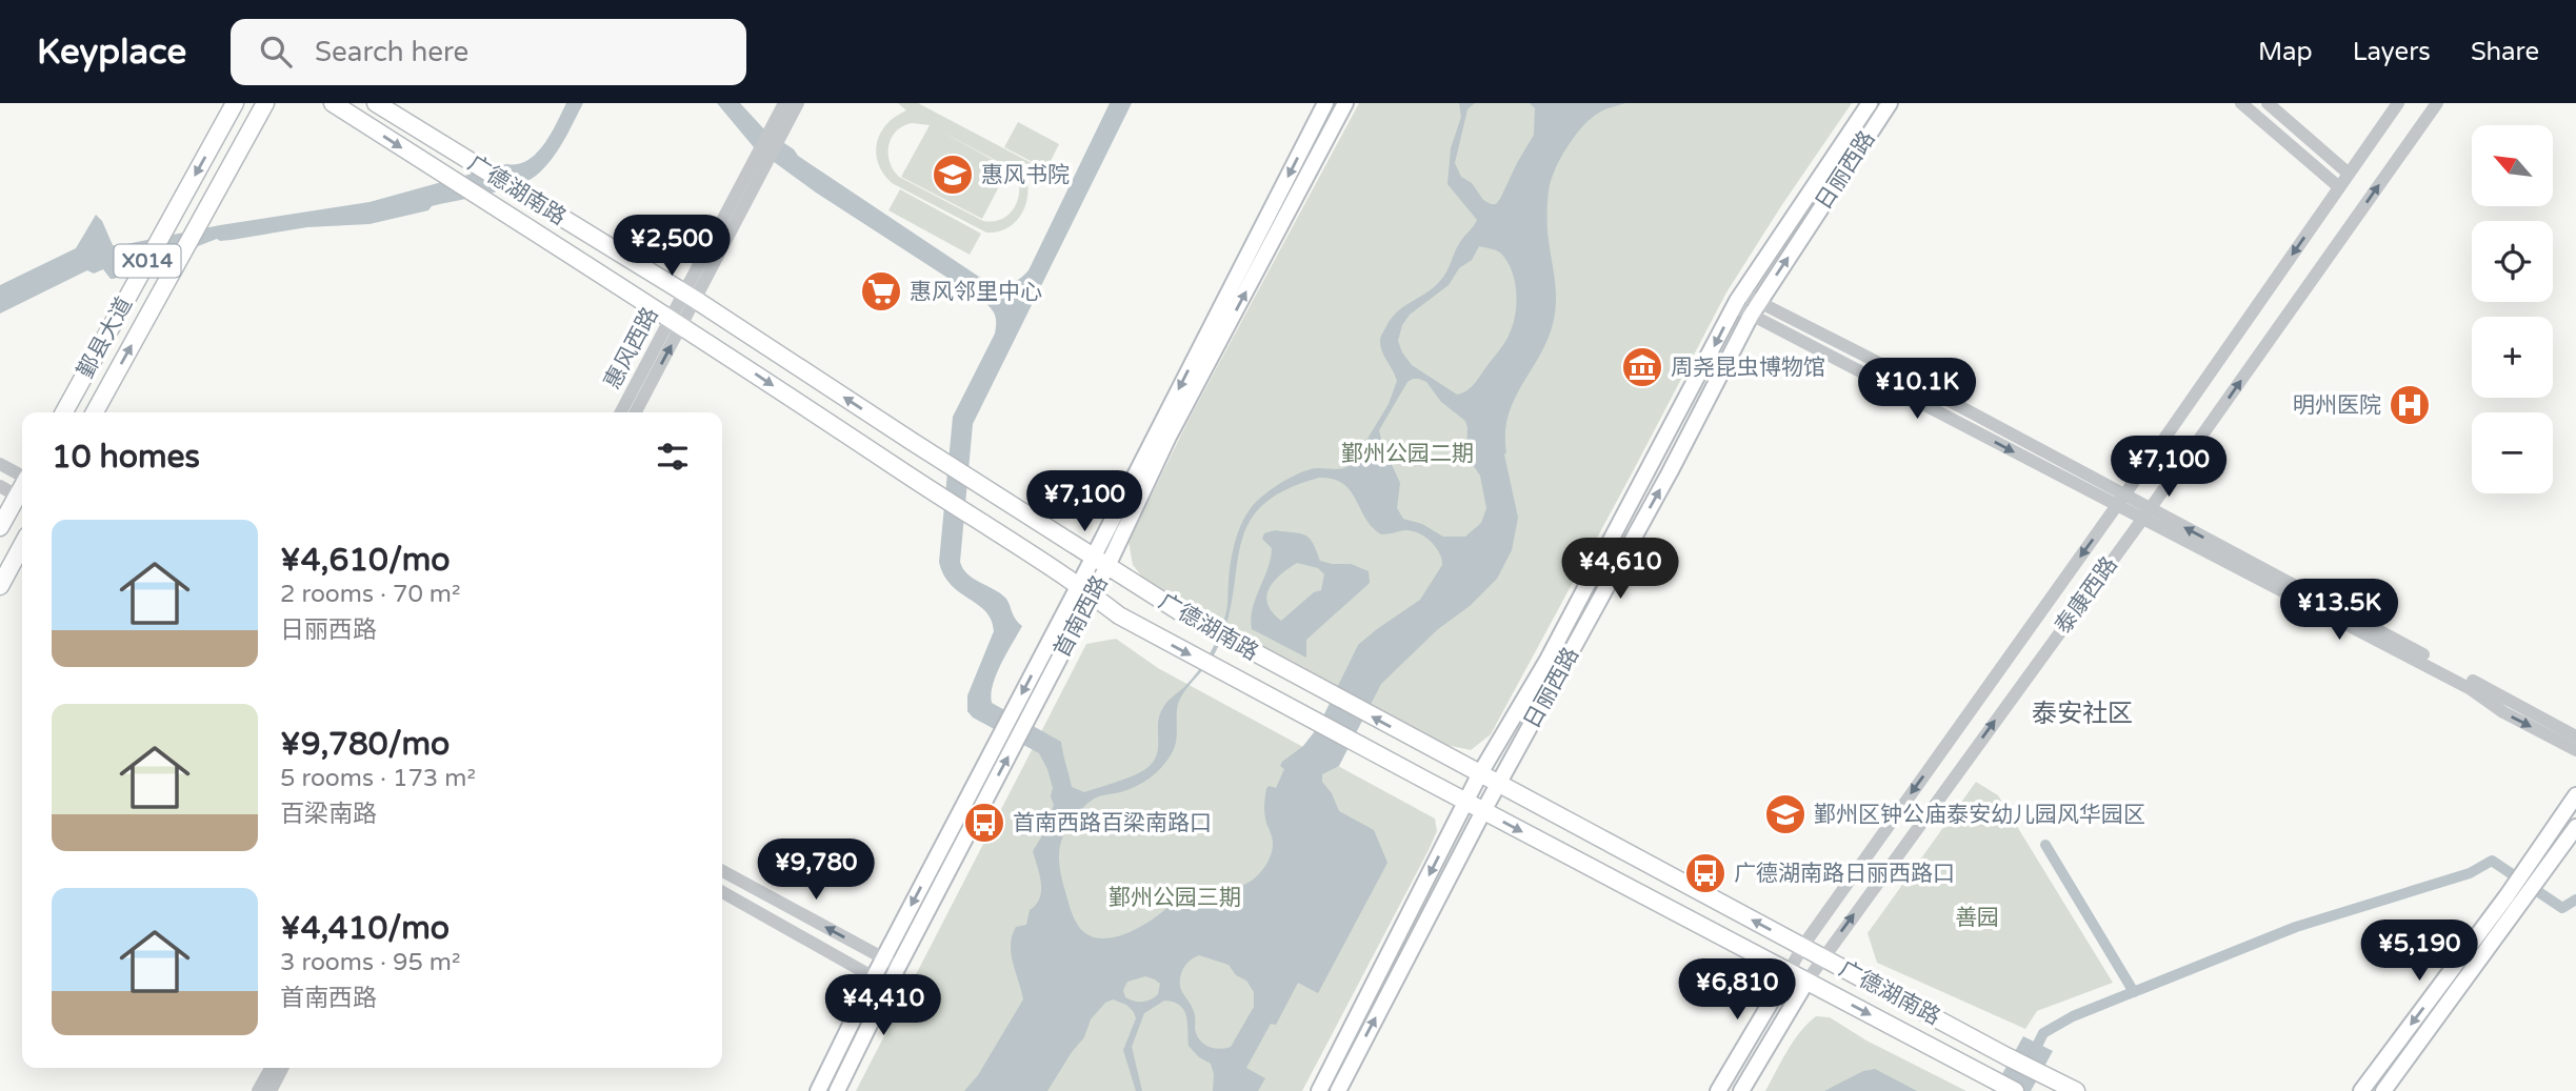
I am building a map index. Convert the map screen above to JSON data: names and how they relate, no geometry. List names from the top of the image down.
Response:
{
  "streets": {
    "main road": [
      "日丽西路",
      "广德湖南路",
      "X014",
      "鄞县大道",
      "泰康西路",
      "首南西路"
    ],
    "street": ["惠风西路"]
  },
  "crossings": [
    ["日丽西路", "广德湖南路"],
    ["广德湖南路", "惠风西路"],
    ["广德湖南路", "泰康西路"],
    ["广德湖南路", "首南西路"]
  ],
  "districts": ["泰安社区"],
  "parks": ["鄞州公园二期", "鄞州公园三期", "善园"],
  "places": {
    "school or university": ["惠风书院", "鄞州区钟公庙泰安幼儿园风华园区"],
    "supermarket": ["惠风邻里中心"],
    "museum": ["周尧昆虫博物馆"],
    "hospital": ["明州医院"],
    "bus stop": ["首南西路百梁南路口", "广德湖南路日丽西路口"]
  },
  "north": "top left",
  "page": {
    "header": "Keyplace",
    "search": "Search here",
    "nav": ["Map", "Layers", "Share"],
    "map_buttons": ["+", "−"],
    "price": [
      "¥2,500",
      "¥10.1K",
      "¥7,100",
      "¥7,100",
      "¥4,610",
      "¥13.5K",
      "¥9,780",
      "¥5,190",
      "¥6,810",
      "¥4,410"
    ],
    "heading": "10 homes",
    "list": [
      {
        "name": "¥4,610/mo",
        "note": "2 rooms · 70 m² · 日丽西路"
      },
      {
        "name": "¥9,780/mo",
        "note": "5 rooms · 173 m² · 百梁南路"
      },
      {
        "name": "¥4,410/mo",
        "note": "3 rooms · 95 m² · 首南西路"
      }
    ]
  }
}
